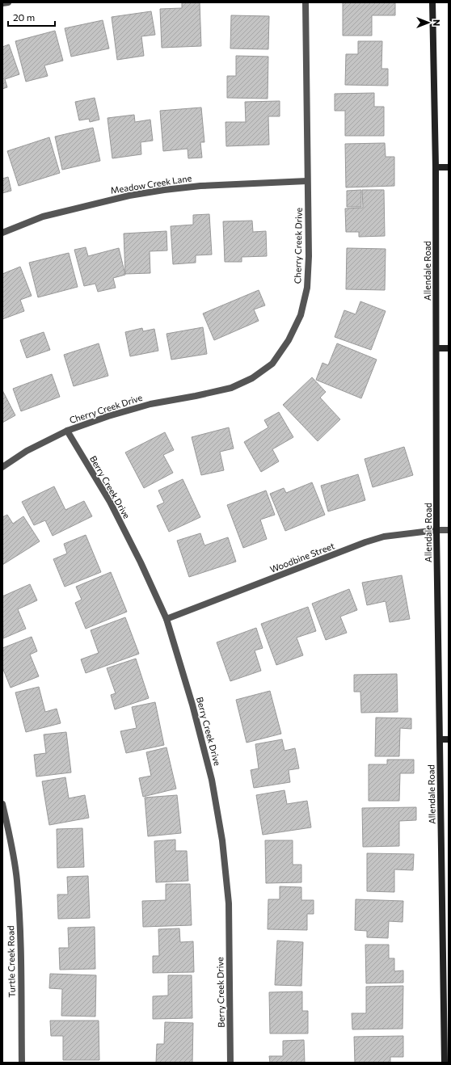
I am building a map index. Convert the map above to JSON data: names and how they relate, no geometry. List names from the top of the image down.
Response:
{
  "streets": {
    "main road": ["Allendale Road"],
    "street": [
      "Meadow Creek Lane",
      "Cherry Creek Drive",
      "Berry Creek Drive",
      "Woodbine Street",
      "Turtle Creek Road"
    ]
  },
  "crossings": [
    ["Meadow Creek Lane", "Cherry Creek Drive"],
    ["Cherry Creek Drive", "Berry Creek Drive"],
    ["Allendale Road", "Woodbine Street"],
    ["Berry Creek Drive", "Woodbine Street"]
  ],
  "scale_bar": "20 m",
  "north": "right"
}
